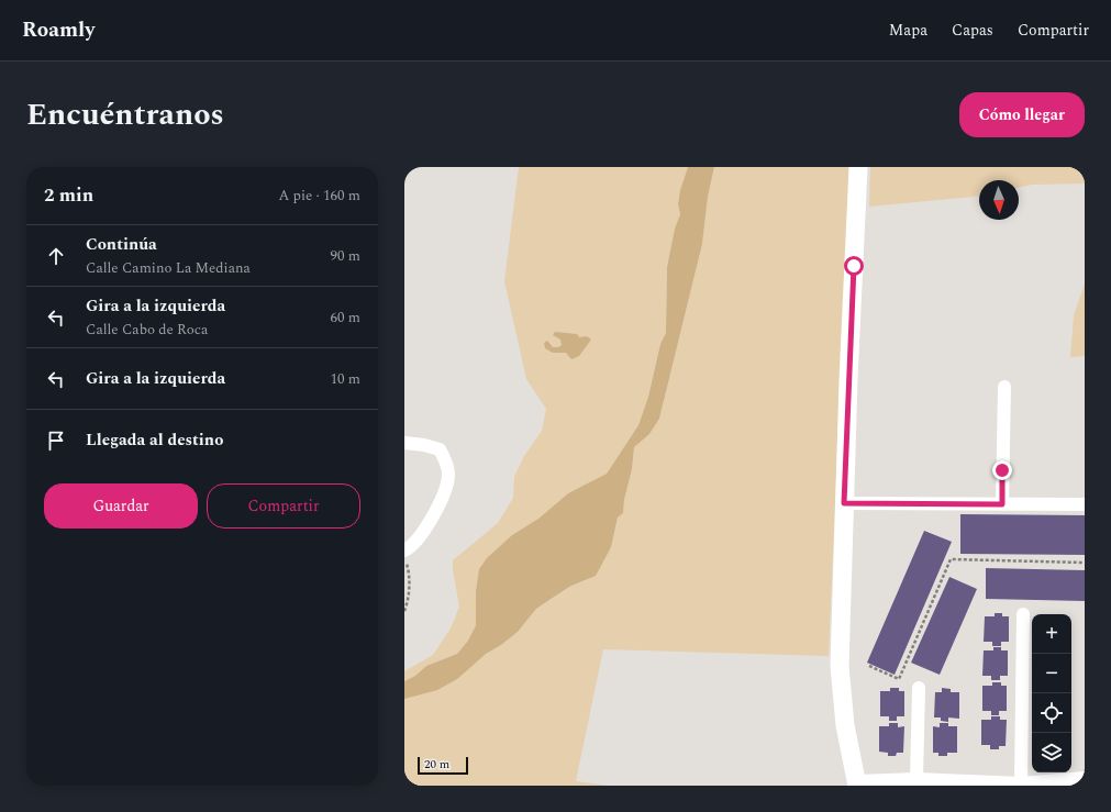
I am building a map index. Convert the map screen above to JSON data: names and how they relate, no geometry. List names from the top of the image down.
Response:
{
  "scale_bar": "20 m",
  "north": "bottom",
  "page": {
    "header": "Roamly",
    "nav": ["Mapa", "Capas", "Compartir"],
    "title": "Encuéntranos",
    "buttons": [
      "Cómo llegar",
      ["Guardar", "Compartir"]
    ],
    "heading": ["2 min", "A pie · 160 m"],
    "list": [
      ["Continúa", "Calle Camino La Mediana", "90 m"],
      ["Gira a la izquierda", "Calle Cabo de Roca", "60 m"],
      ["Gira a la izquierda", "10 m"],
      "Llegada al destino"
    ],
    "map_buttons": ["+", "−"],
    "scale": "20 m"
  }
}
